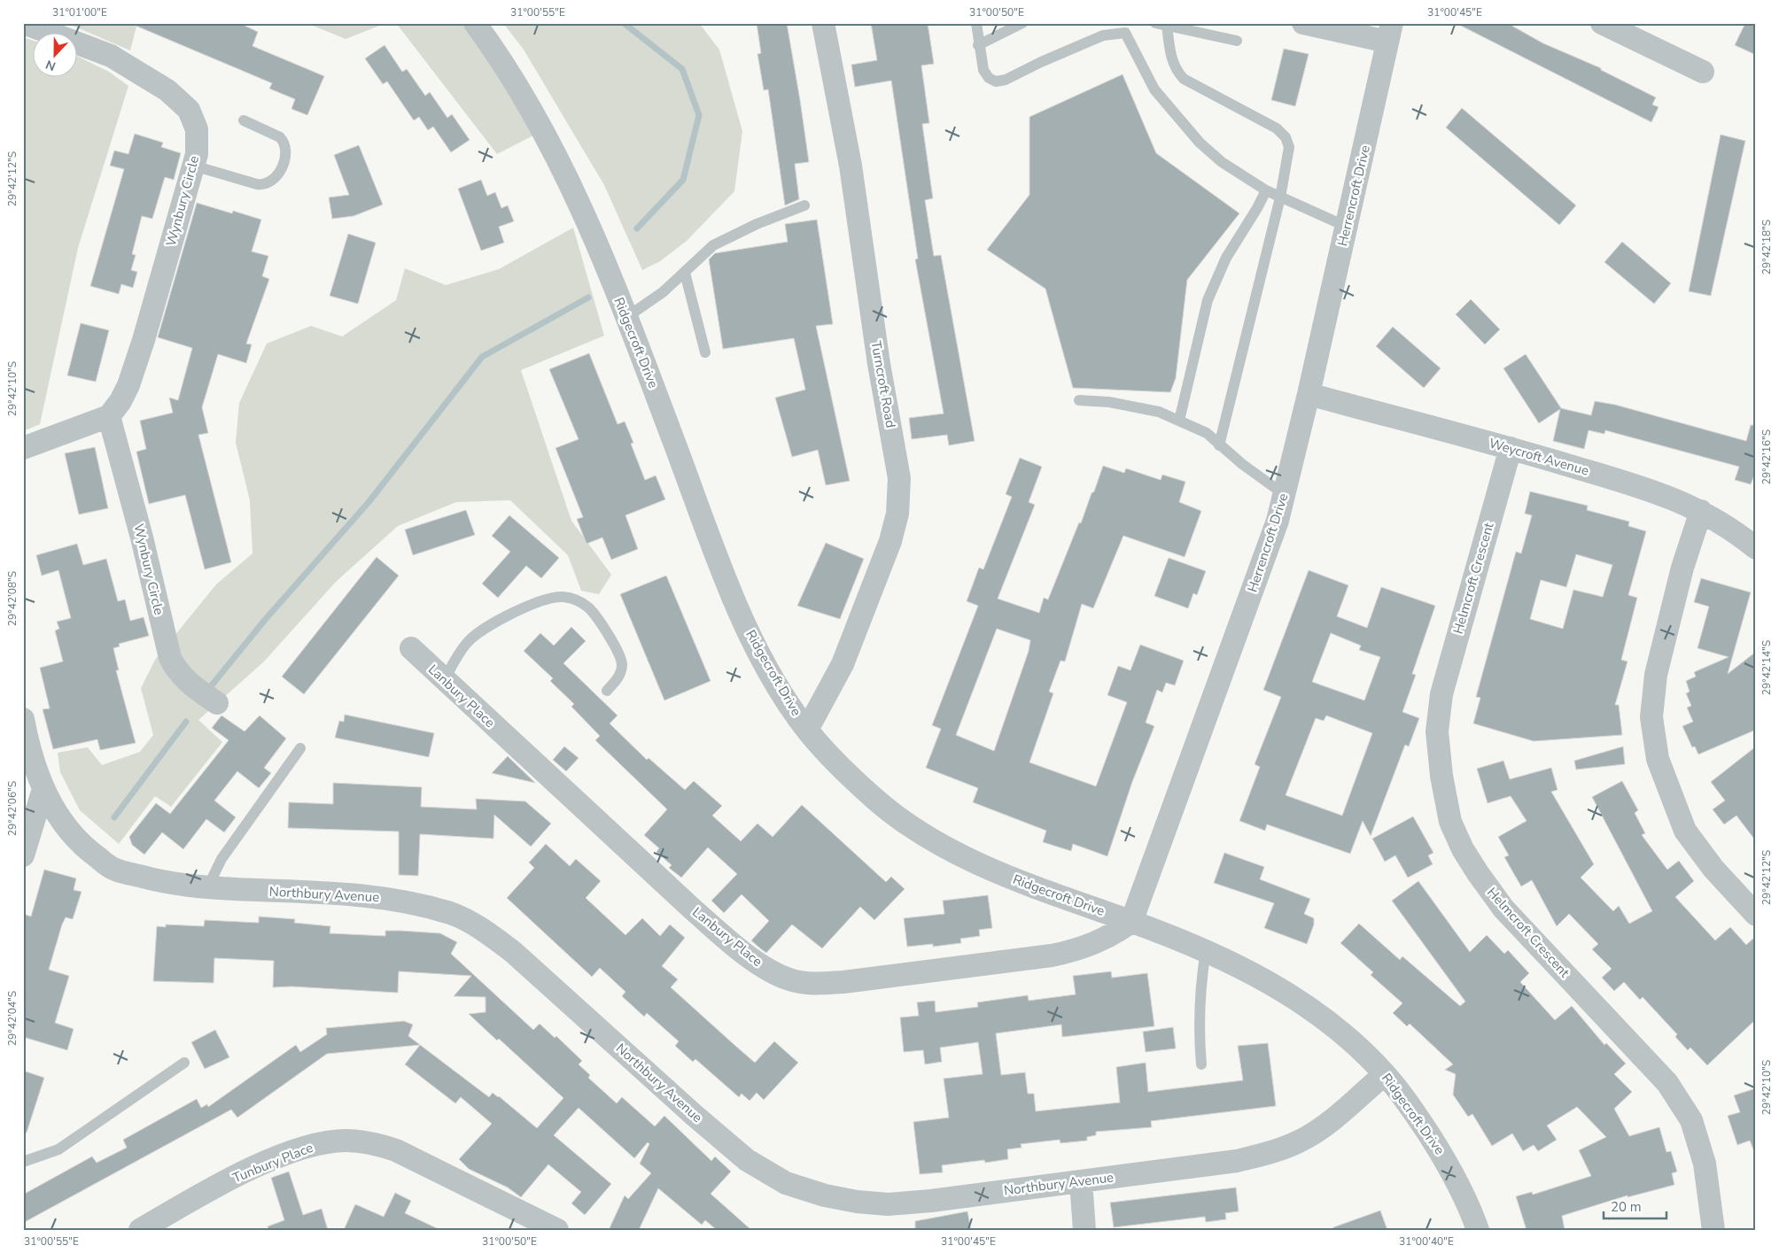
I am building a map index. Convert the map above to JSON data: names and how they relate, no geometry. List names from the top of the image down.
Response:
{
  "streets": {
    "street": [
      "Herrencroft Drive",
      "Wynbury Circle",
      "Ridgecroft Drive",
      "Turncroft Road",
      "Weycroft Avenue",
      "Helmcroft Crescent",
      "Lanbury Place",
      "Northbury Avenue",
      "Tunbury Place"
    ]
  },
  "crossings": [
    ["Herrencroft Drive", "Ridgecroft Drive"],
    ["Herrencroft Drive", "Weycroft Avenue"],
    ["Herrencroft Drive", "Lanbury Place"],
    ["Ridgecroft Drive", "Turncroft Road"],
    ["Ridgecroft Drive", "Lanbury Place"],
    ["Ridgecroft Drive", "Northbury Avenue"],
    ["Weycroft Avenue", "Helmcroft Crescent"]
  ],
  "scale_bar": "20 m",
  "north": "bottom",
  "coordinates": [
    "31°01'00\"E",
    "31°00'55\"E",
    "31°00'50\"E",
    "31°00'45\"E",
    "29°42'12\"S",
    "29°42'18\"S",
    "29°42'10\"S",
    "29°42'16\"S",
    "29°42'08\"S",
    "29°42'14\"S",
    "29°42'06\"S",
    "29°42'04\"S",
    "31°00'40\"E"
  ]
}
